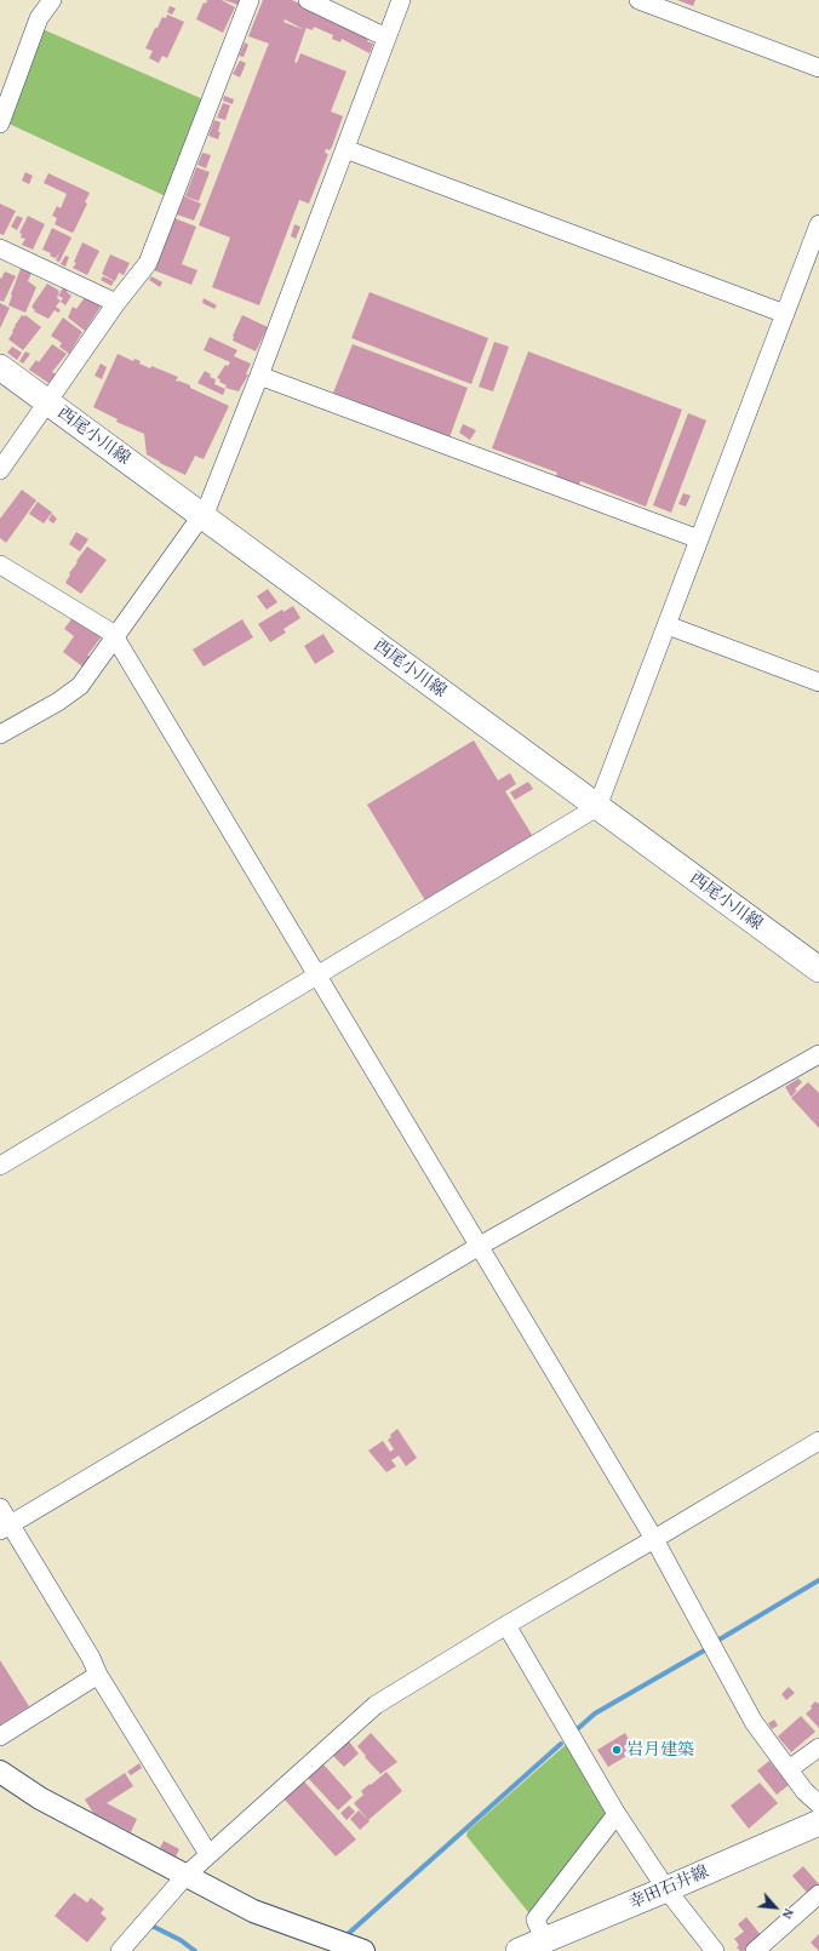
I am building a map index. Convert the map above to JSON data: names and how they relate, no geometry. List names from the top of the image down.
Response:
{
  "streets": {
    "main road": ["西尾小川線", "幸田石井線"]
  },
  "places": ["岩月建築"],
  "north": "bottom right"
}
